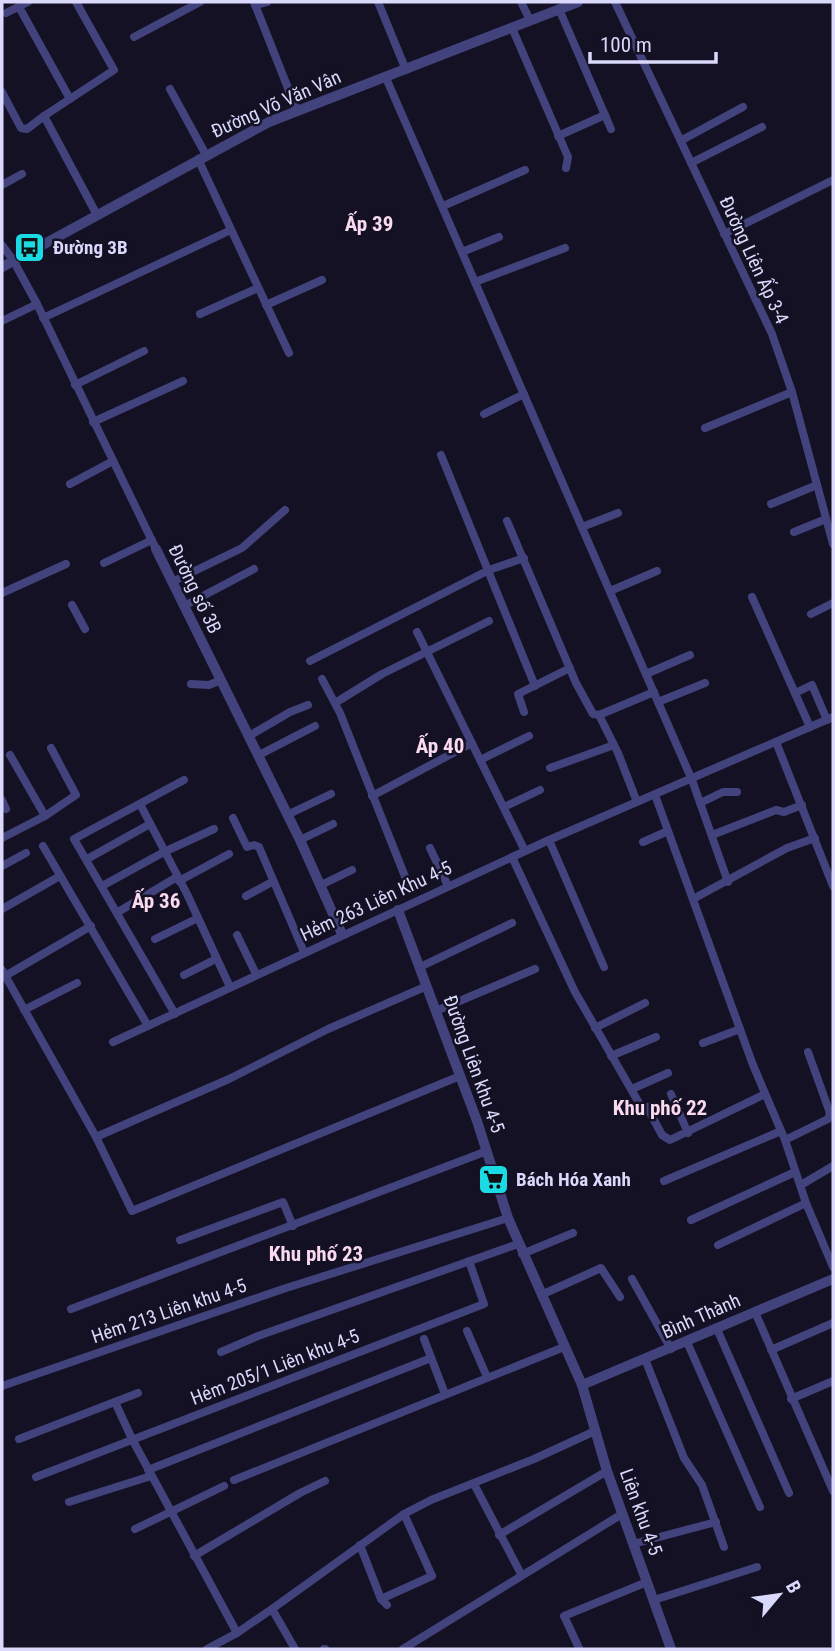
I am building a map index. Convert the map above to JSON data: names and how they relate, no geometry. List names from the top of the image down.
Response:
{
  "streets": {
    "street": [
      "Đường Võ Văn Vân",
      "Đường Liên Ấp 3-4",
      "Đường số 3B",
      "Hẻm 263 Liên Khu 4-5",
      "Đường Liên khu 4-5",
      "Hẻm 213 Liên khu 4-5",
      "Bình Thành",
      "Hẻm 205/1 Liên khu 4-5",
      "Liên khu 4-5"
    ]
  },
  "crossings": [
    ["Đường Võ Văn Vân", "Đường số 3B"],
    ["Đường số 3B", "Hẻm 263 Liên Khu 4-5"],
    ["Hẻm 263 Liên Khu 4-5", "Đường Liên khu 4-5"],
    ["Đường Liên khu 4-5", "Hẻm 213 Liên khu 4-5"],
    ["Đường Liên khu 4-5", "Bình Thành"],
    ["Đường Liên khu 4-5", "Liên khu 4-5"],
    ["Bình Thành", "Liên khu 4-5"]
  ],
  "districts": [
    "Ấp 39",
    "Ấp 40",
    "Ấp 36",
    "Khu phố 22",
    "Khu phố 23"
  ],
  "places": {
    "bus stop": ["Đường 3B"],
    "supermarket": ["Bách Hóa Xanh"]
  },
  "scale_bar": "100 m",
  "north": "top right"
}
